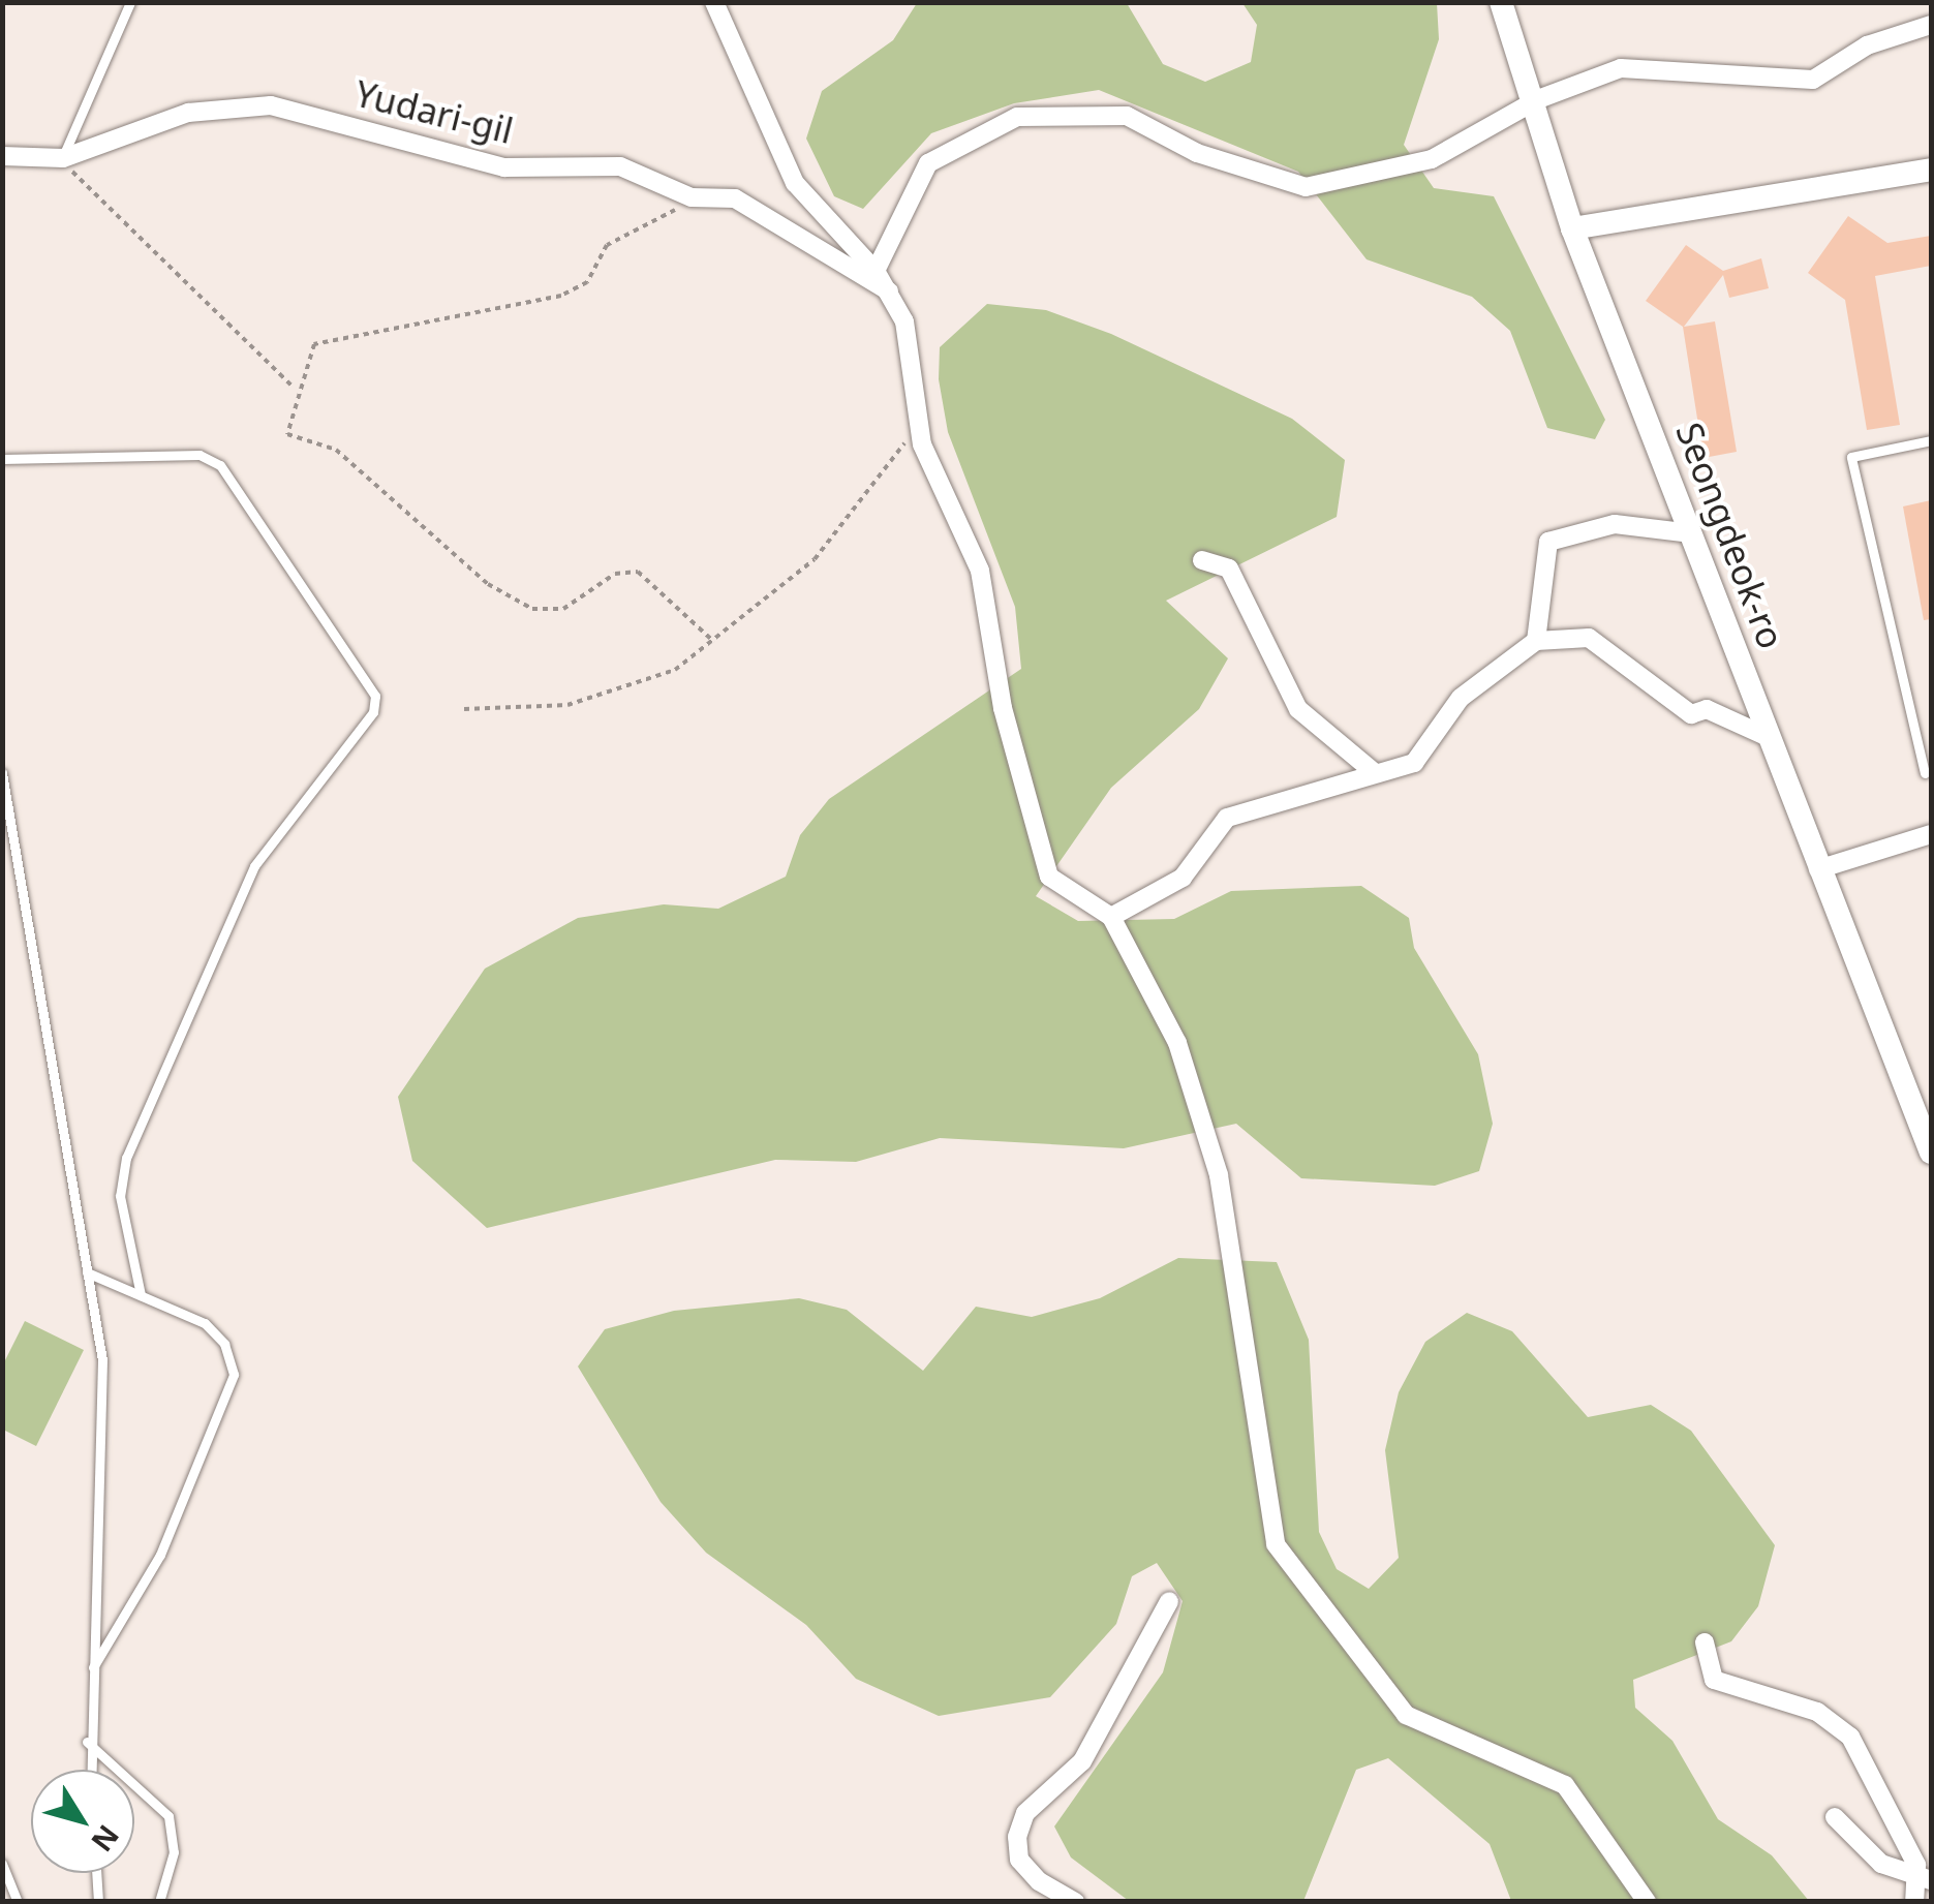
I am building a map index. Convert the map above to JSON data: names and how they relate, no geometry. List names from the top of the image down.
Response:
{
  "streets": {
    "street": ["Yudari-gil", "Seongdeok-ro"]
  },
  "north": "bottom right"
}
